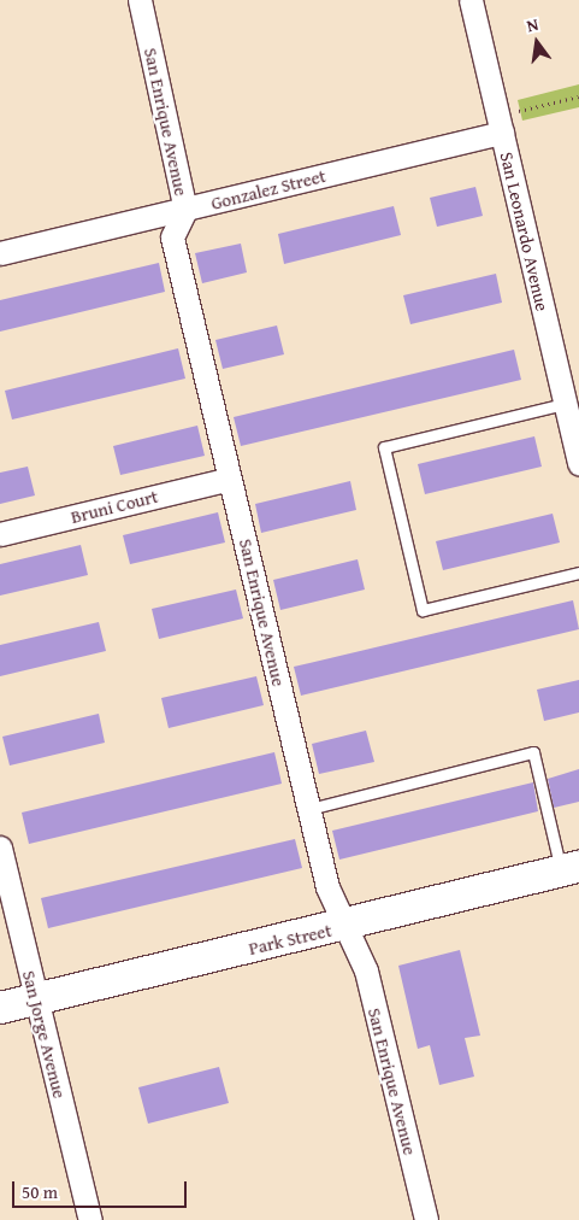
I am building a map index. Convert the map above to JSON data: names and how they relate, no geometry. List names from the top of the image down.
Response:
{
  "streets": {
    "main road": ["Park Street"],
    "street": [
      "San Enrique Avenue",
      "Gonzalez Street",
      "San Leonardo Avenue",
      "Bruni Court",
      "San Jorge Avenue"
    ]
  },
  "crossings": [
    ["San Enrique Avenue", "Gonzalez Street"],
    ["San Enrique Avenue", "Bruni Court"],
    ["San Enrique Avenue", "Park Street"],
    ["Gonzalez Street", "San Leonardo Avenue"],
    ["Park Street", "San Jorge Avenue"]
  ],
  "scale_bar": "50 m",
  "north": "top"
}
